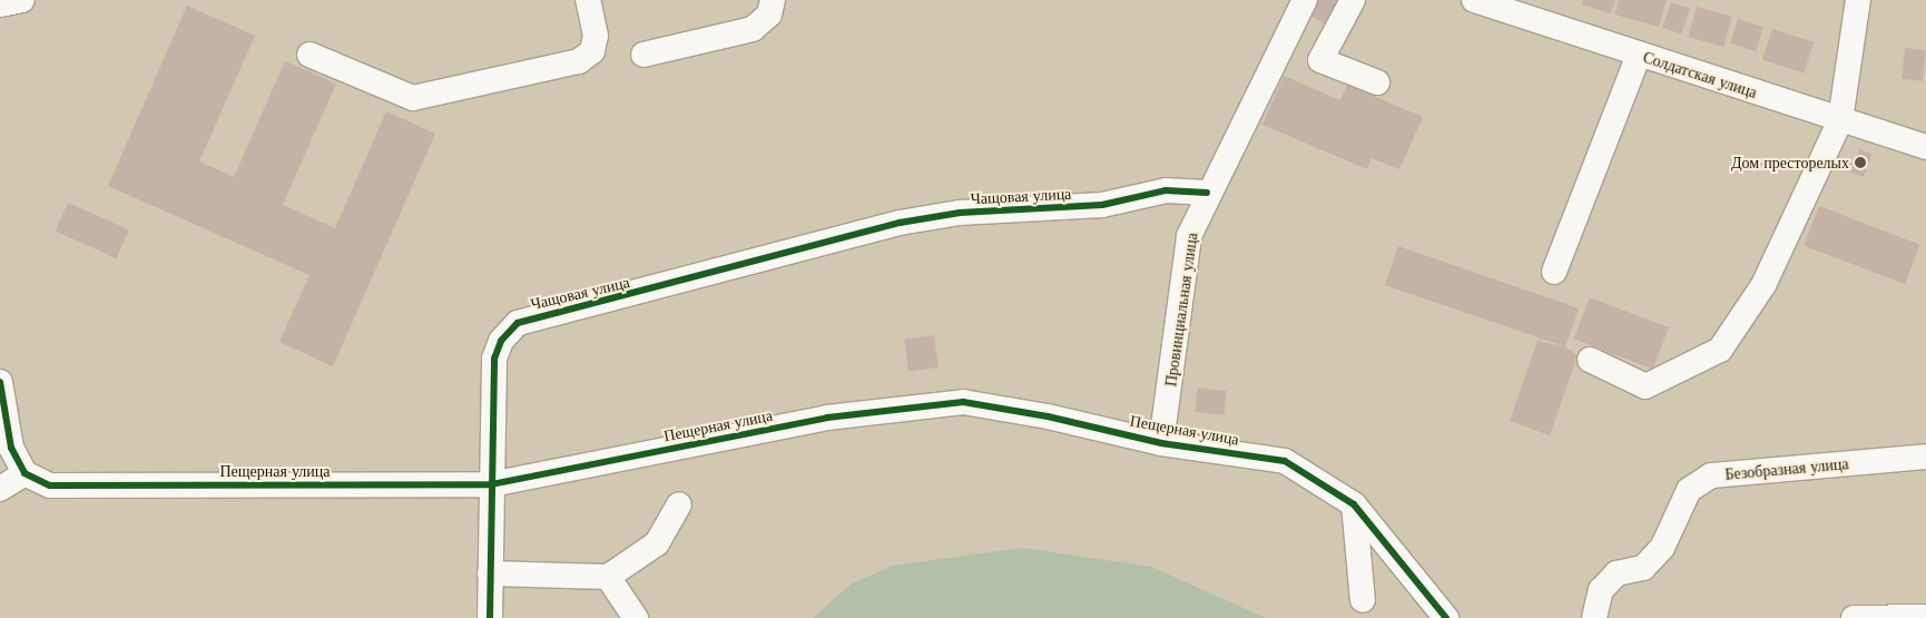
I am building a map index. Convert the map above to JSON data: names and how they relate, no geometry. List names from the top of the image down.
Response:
{
  "streets": {
    "street": [
      "Солдатская улица",
      "Чащовая улица",
      "Провинциальная улица",
      "Пещерная улица",
      "Безобразная улица"
    ]
  },
  "crossings": [
    ["Чащовая улица", "Провинциальная улица"],
    ["Чащовая улица", "Пещерная улица"],
    ["Провинциальная улица", "Пещерная улица"]
  ],
  "places": ["Дом престорелых"]
}
